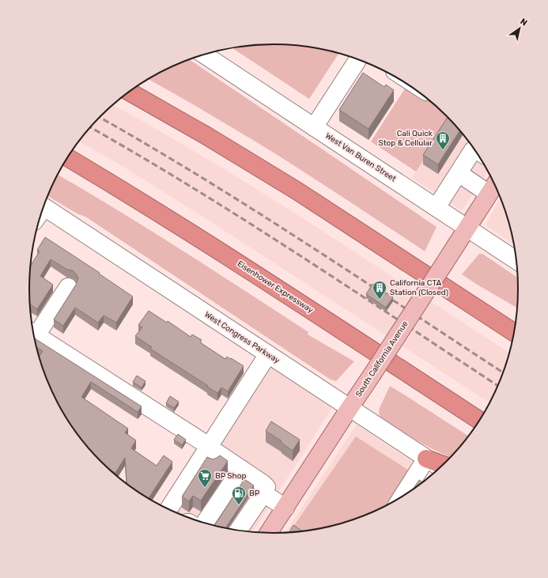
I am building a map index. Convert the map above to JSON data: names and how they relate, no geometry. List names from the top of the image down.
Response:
{
  "streets": {
    "highway": ["Eisenhower Expressway"],
    "main road": ["South California Avenue"],
    "street": ["West Van Buren Street", "West Congress Parkway"]
  },
  "crossings": [
    ["West Van Buren Street", "South California Avenue"],
    ["West Congress Parkway", "South California Avenue"]
  ],
  "places": {
    "building": ["Cali Quick Stop & Cellular", "California CTA Station (Closed)"],
    "supermarket": ["BP Shop"],
    "fuel station": ["BP"]
  },
  "north": "top right"
}
